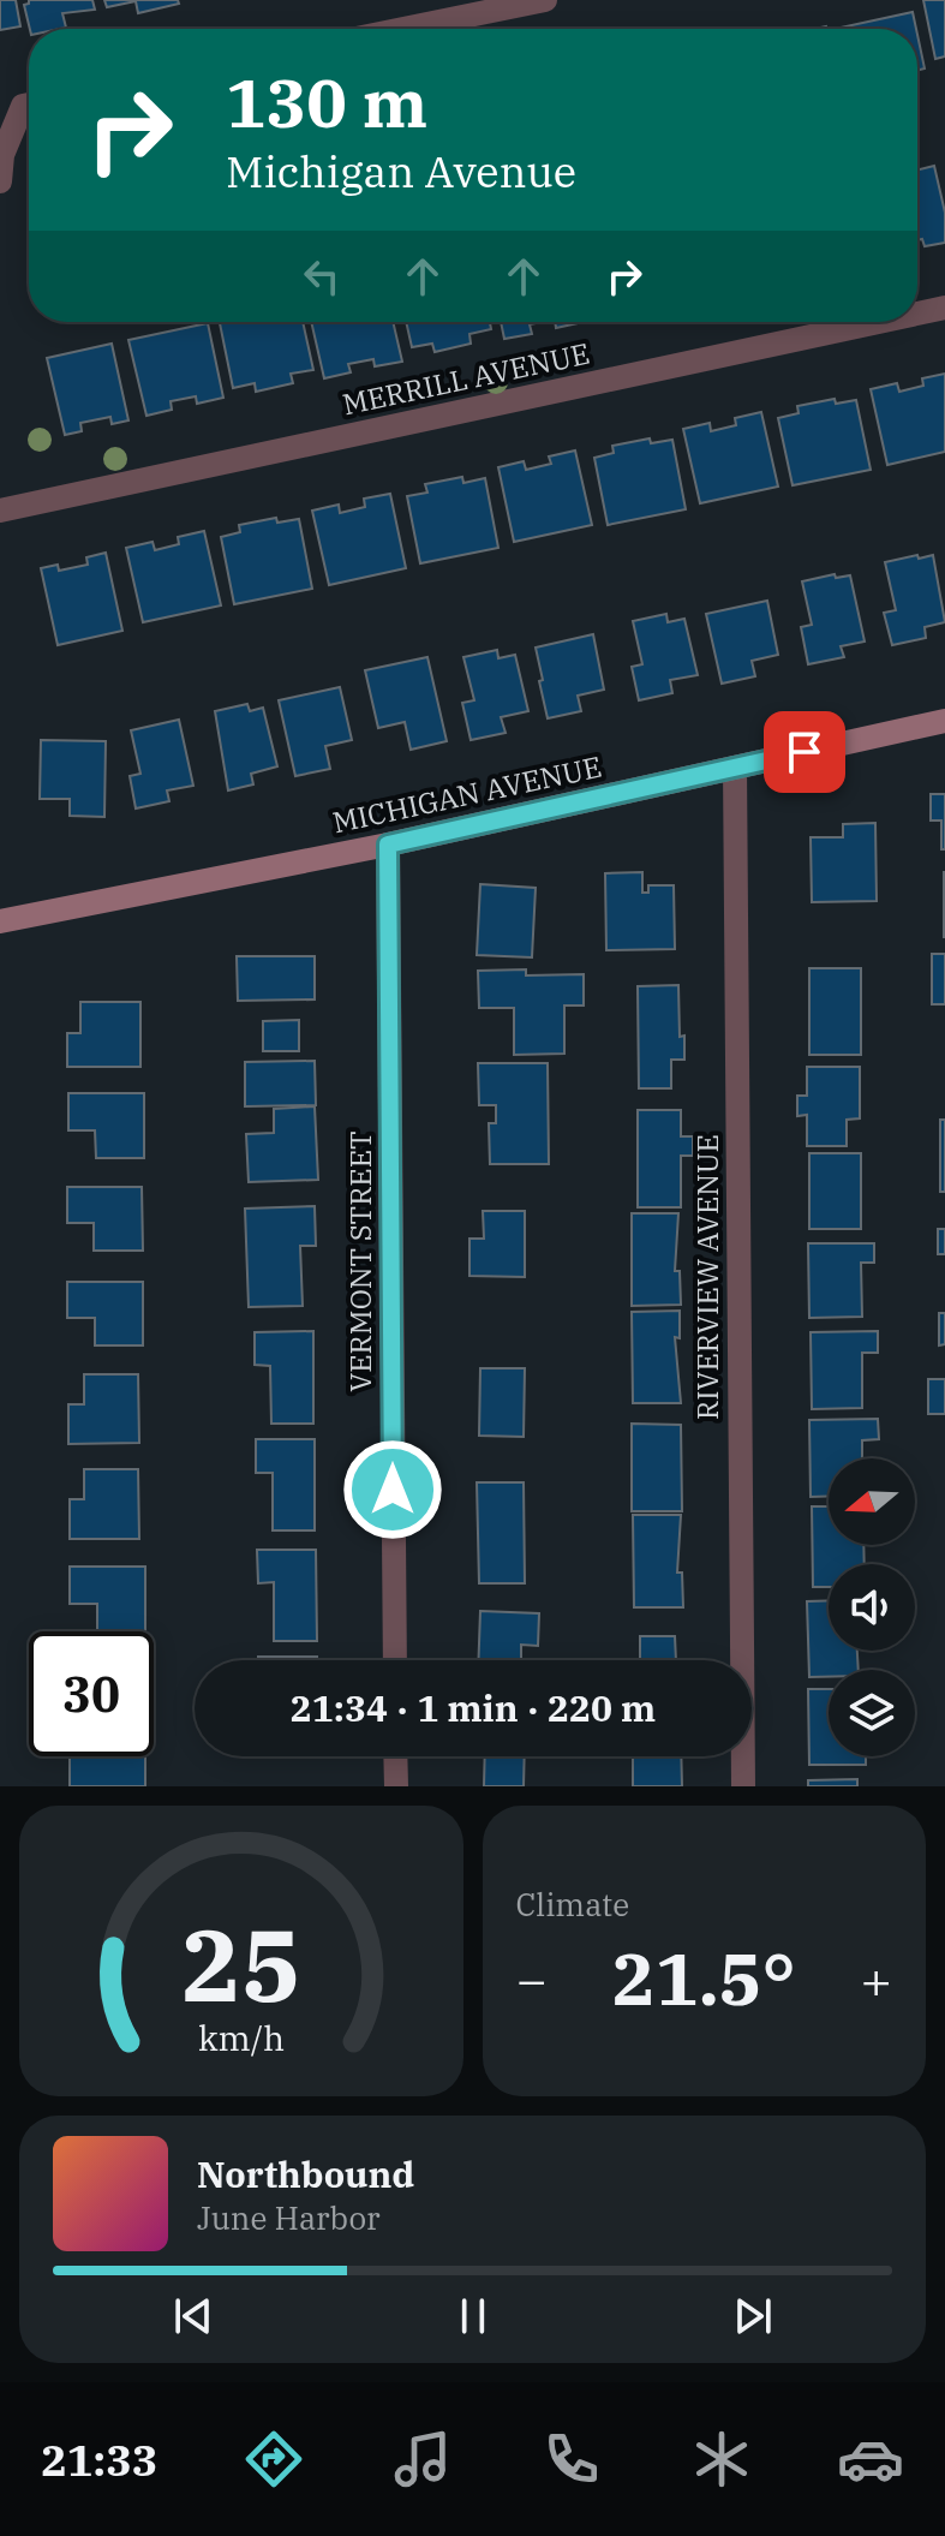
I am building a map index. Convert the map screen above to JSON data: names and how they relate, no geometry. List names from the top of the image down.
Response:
{
  "streets": {
    "street": [
      "MERRILL AVENUE",
      "MICHIGAN AVENUE",
      "VERMONT STREET",
      "RIVERVIEW AVENUE"
    ]
  },
  "crossings": [
    ["MICHIGAN AVENUE", "VERMONT STREET"],
    ["MICHIGAN AVENUE", "RIVERVIEW AVENUE"]
  ],
  "north": "left",
  "page": {
    "turn": ["130 m", "Michigan Avenue"],
    "limit": "30",
    "trip": "21:34 · 1 min · 220 m",
    "tile": "Climate",
    "heat": ["−", "21.5°", "+"],
    "song": ["Northbound", "June Harbor"],
    "tabs": "21:33",
    "gauge": ["25", "km/h"]
  }
}
